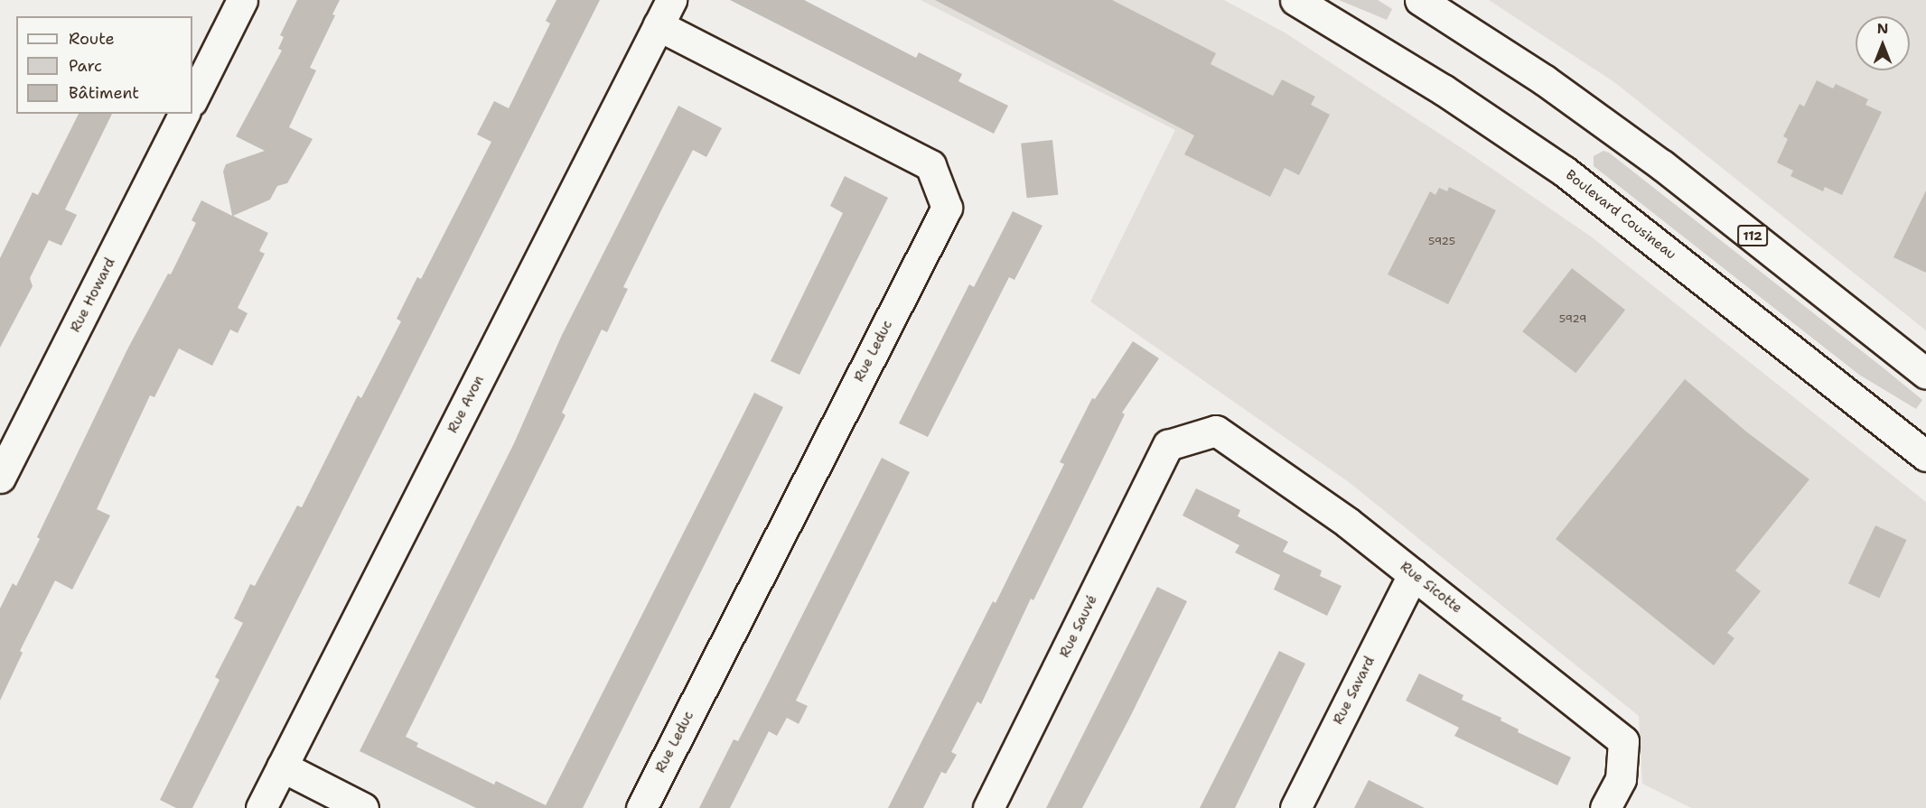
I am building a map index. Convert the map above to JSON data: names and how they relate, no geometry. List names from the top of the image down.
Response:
{
  "streets": {
    "street": [
      "Boulevard Cousineau",
      "112",
      "Rue Howard",
      "Rue Leduc",
      "Rue Avon",
      "Rue Sicotte",
      "Rue Sauvé",
      "Rue Savard"
    ]
  },
  "crossings": [
    ["Rue Leduc", "Rue Avon"],
    ["Rue Sicotte", "Rue Sauvé"],
    ["Rue Sicotte", "Rue Savard"]
  ],
  "house_numbers": ["5925", "5929"],
  "legend": ["Route", "Parc", "Bâtiment"],
  "north": "top"
}
